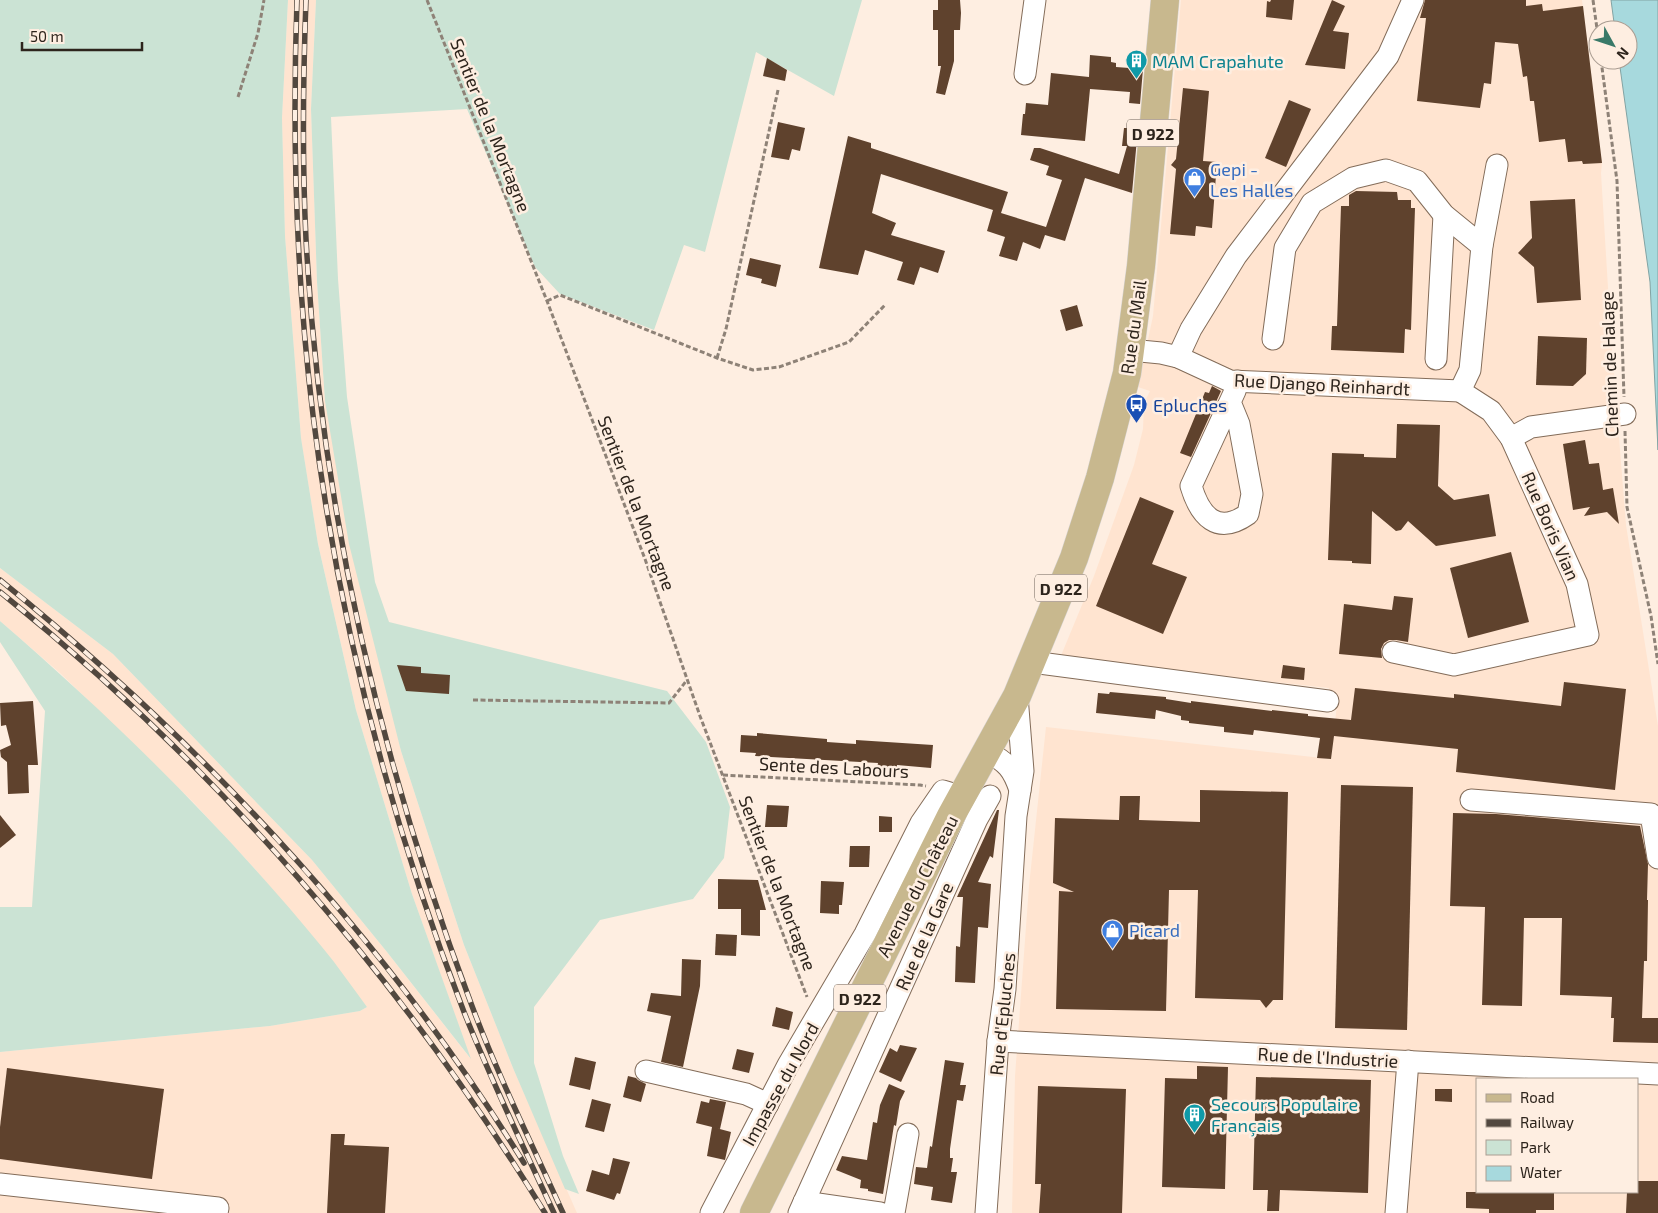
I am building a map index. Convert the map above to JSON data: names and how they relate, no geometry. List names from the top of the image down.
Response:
{
  "streets": {
    "main road": ["D 922", "Rue du Mail", "Avenue du Château"],
    "street": [
      "Rue Django Reinhardt",
      "Rue Boris Vian",
      "Rue de la Gare",
      "Rue d'Epluches",
      "Rue de l'Industrie",
      "Impasse du Nord"
    ],
    "path": ["Sentier de la Mortagne", "Chemin de Halage", "Sente des Labours"]
  },
  "crossings": [
    ["Sentier de la Mortagne", "Sente des Labours"],
    ["Sentier de la Mortagne", "Impasse du Nord"],
    ["Rue du Mail", "Rue Django Reinhardt"],
    ["Rue du Mail", "Avenue du Château"],
    ["Rue du Mail", "Rue d'Epluches"],
    ["Rue Django Reinhardt", "Rue Boris Vian"],
    ["Sente des Labours", "Avenue du Château"],
    ["Sente des Labours", "Rue de la Gare"],
    ["Sente des Labours", "Impasse du Nord"],
    ["Avenue du Château", "Rue de la Gare"],
    ["Avenue du Château", "Rue d'Epluches"],
    ["Avenue du Château", "Impasse du Nord"],
    ["Rue de la Gare", "Impasse du Nord"],
    ["Rue d'Epluches", "Rue de l'Industrie"]
  ],
  "places": {
    "building": ["MAM Crapahute", "Secours Populaire Français"],
    "shop": ["Gepi - Les Halles", "Picard"],
    "bus stop": ["Epluches"]
  },
  "legend": [
    "Road",
    "Railway",
    "Park",
    "Water"
  ],
  "scale_bar": "50 m",
  "north": "bottom right"
}
